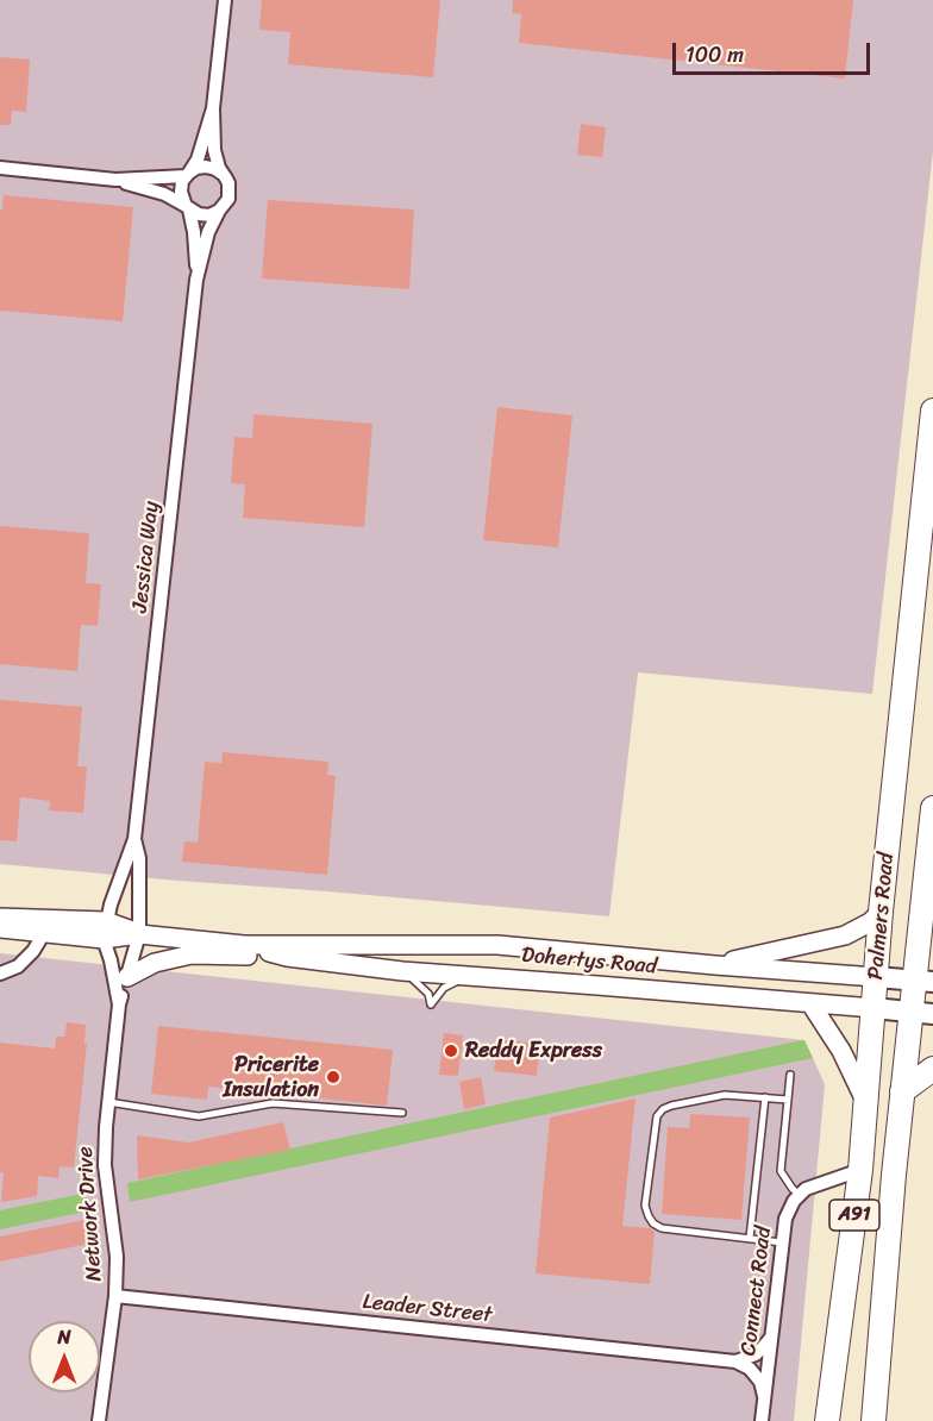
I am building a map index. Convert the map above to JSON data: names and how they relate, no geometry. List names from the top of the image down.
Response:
{
  "streets": {
    "highway": ["Palmers Road", "A91"],
    "main road": ["Dohertys Road"],
    "street": [
      "Jessica Way",
      "Network Drive",
      "Connect Road",
      "Leader Street"
    ]
  },
  "crossings": [
    ["Jessica Way", "Dohertys Road"],
    ["Jessica Way", "Network Drive"],
    ["Palmers Road", "Dohertys Road"],
    ["Dohertys Road", "Network Drive"],
    ["Network Drive", "Leader Street"]
  ],
  "places": ["Reddy Express", "Pricerite Insulation"],
  "scale_bar": "100 m",
  "north": "top"
}
